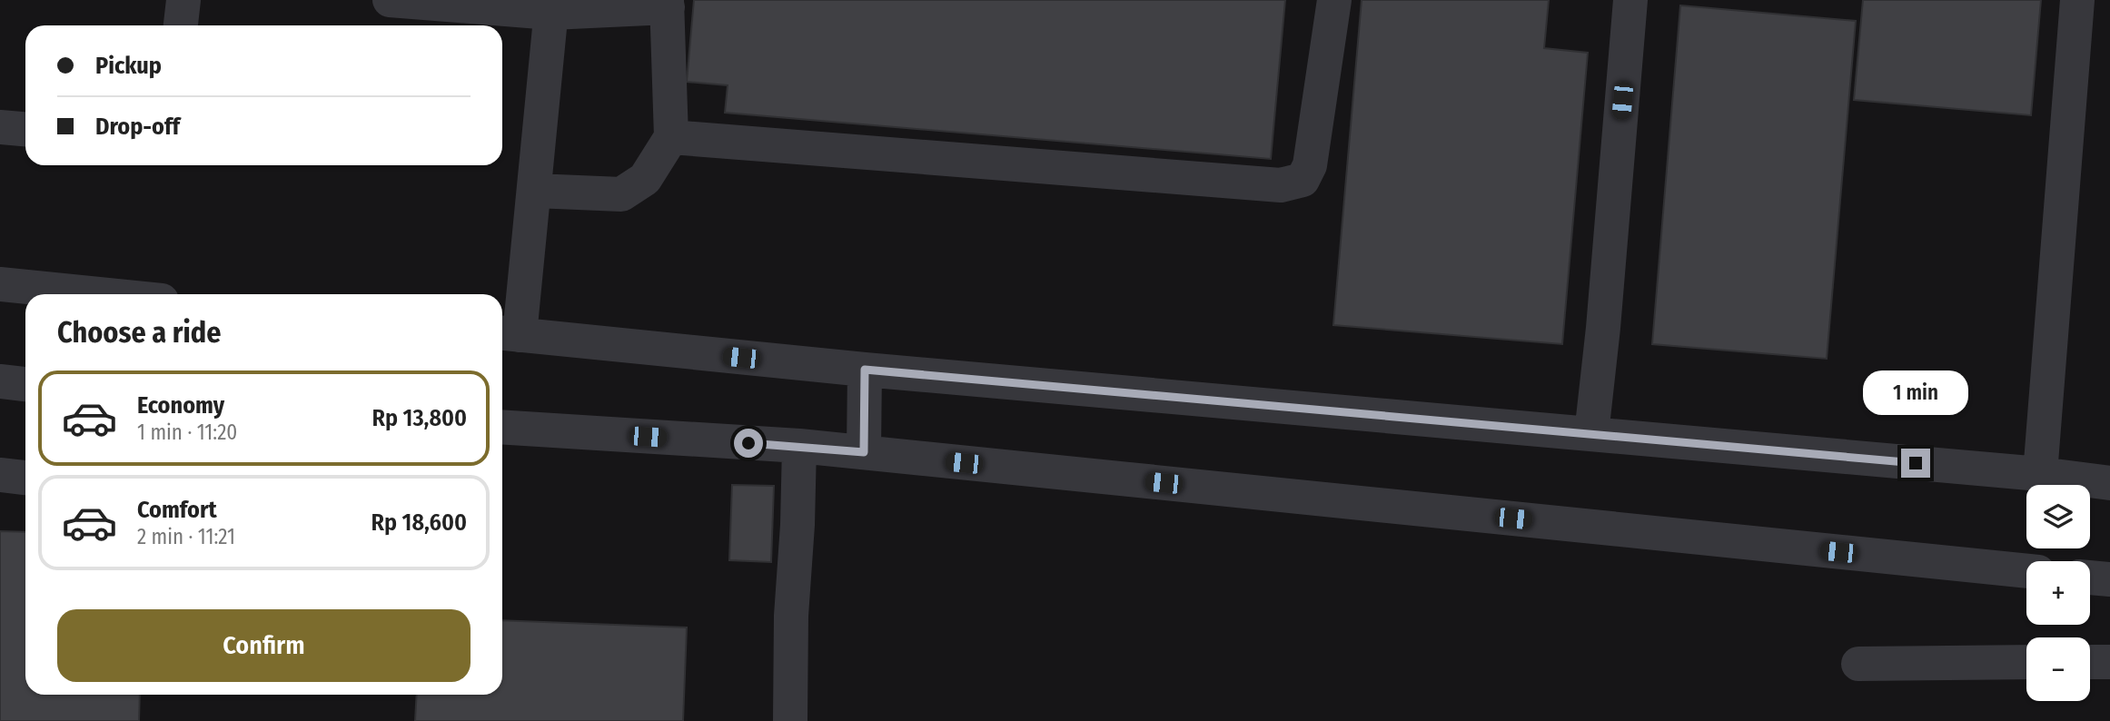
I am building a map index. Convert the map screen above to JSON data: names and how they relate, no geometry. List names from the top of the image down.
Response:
{
  "page": {
    "banner": ["Pickup", "Drop-off"],
    "heading": "Choose a ride",
    "bubble": "1 min",
    "list": [
      {
        "name": "Economy",
        "note": "1 min · 11:20",
        "value": "Rp 13,800"
      },
      {
        "name": "Comfort",
        "note": "2 min · 11:21",
        "value": "Rp 18,600"
      }
    ],
    "map_buttons": ["+", "−"],
    "buttons": "Confirm"
  }
}
